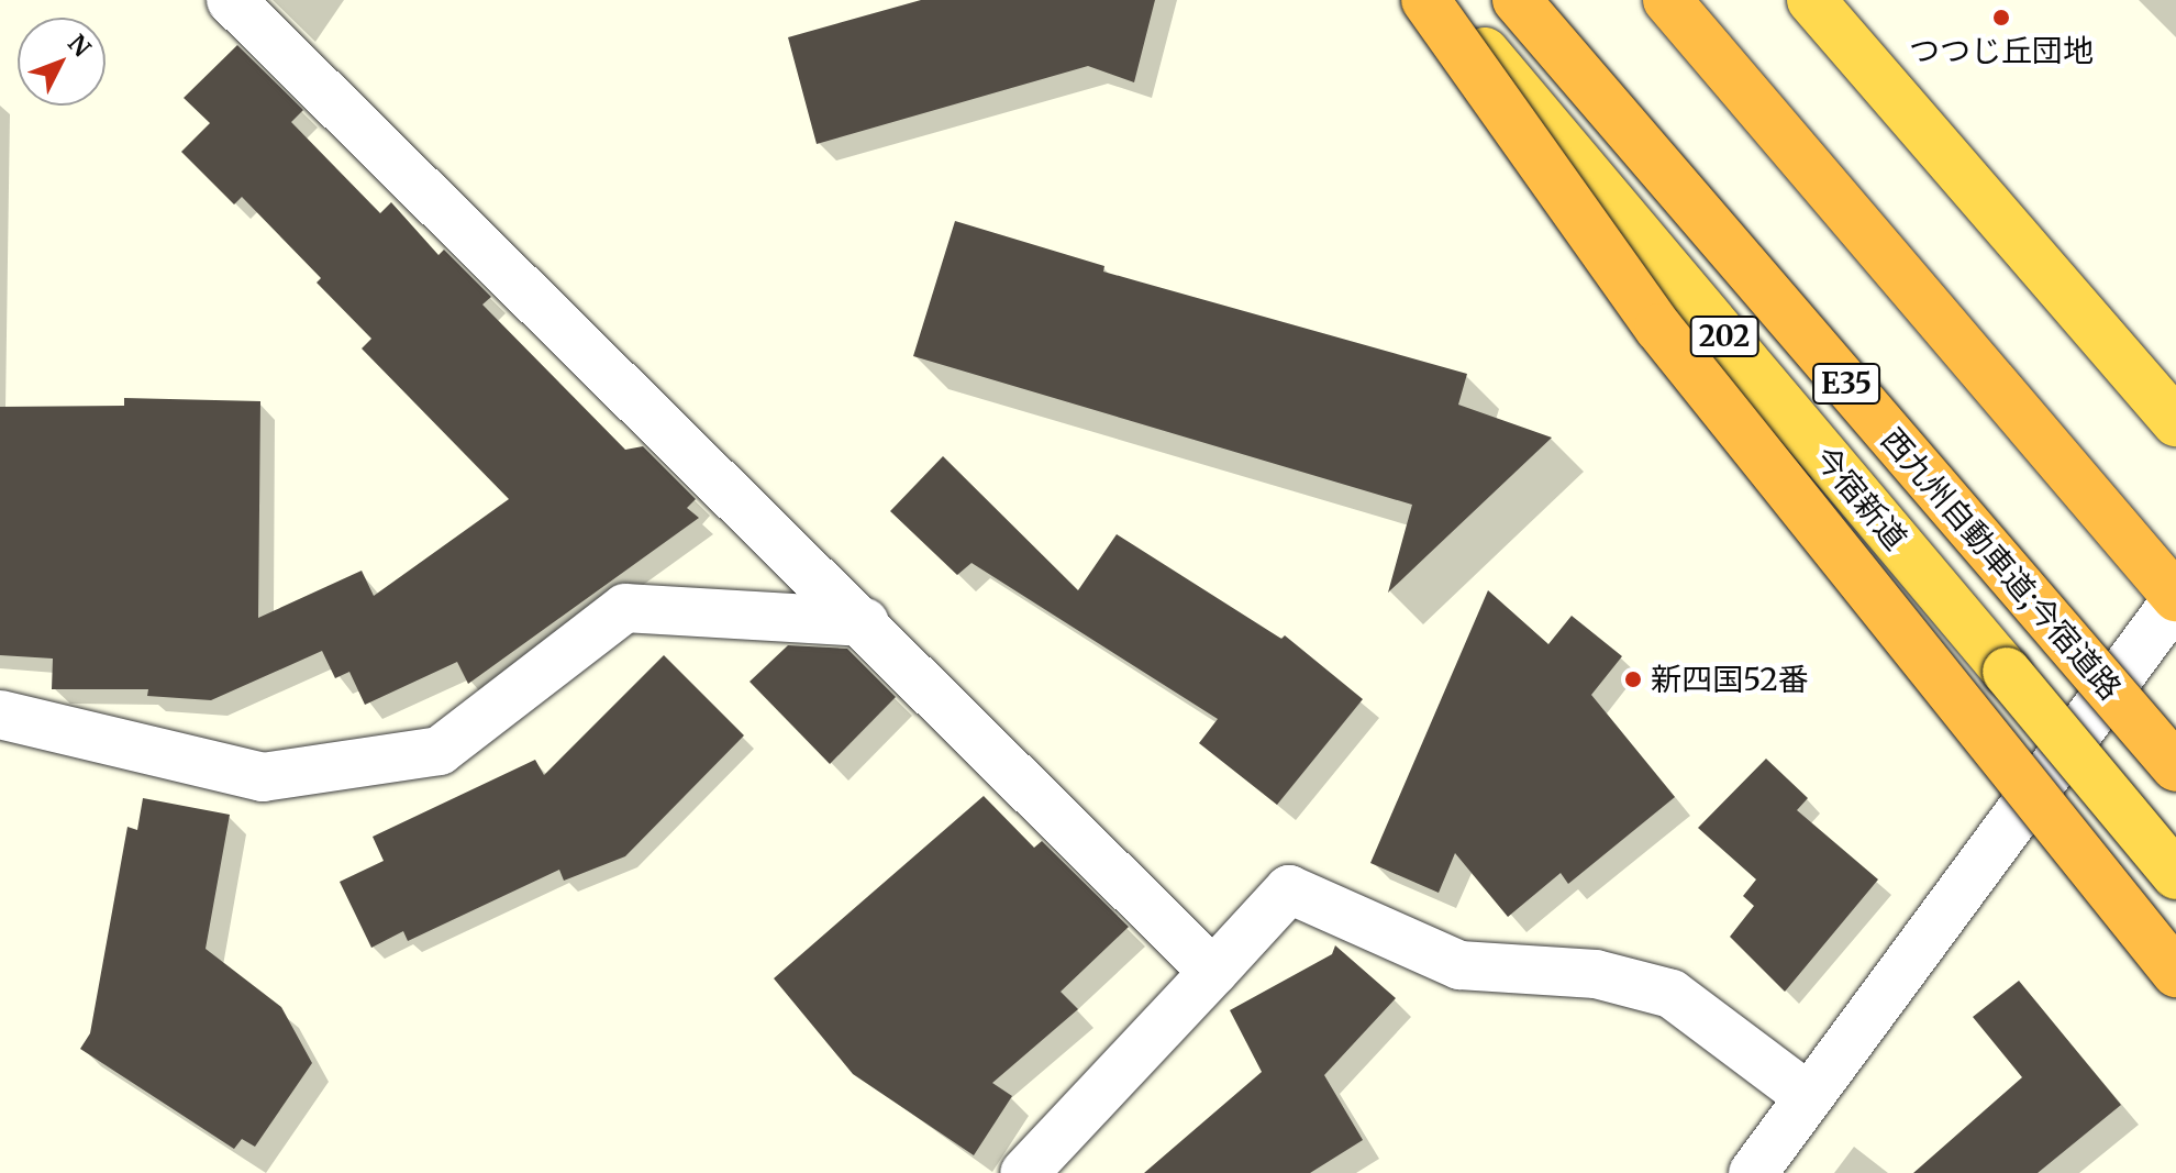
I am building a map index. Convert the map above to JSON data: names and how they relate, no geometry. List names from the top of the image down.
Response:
{
  "streets": {
    "highway": [
      "202",
      "E35",
      "今宿新道",
      "西九州自動車道;今宿道路"
    ]
  },
  "places": ["つつじ丘団地", "新四国52番"],
  "north": "top right"
}
